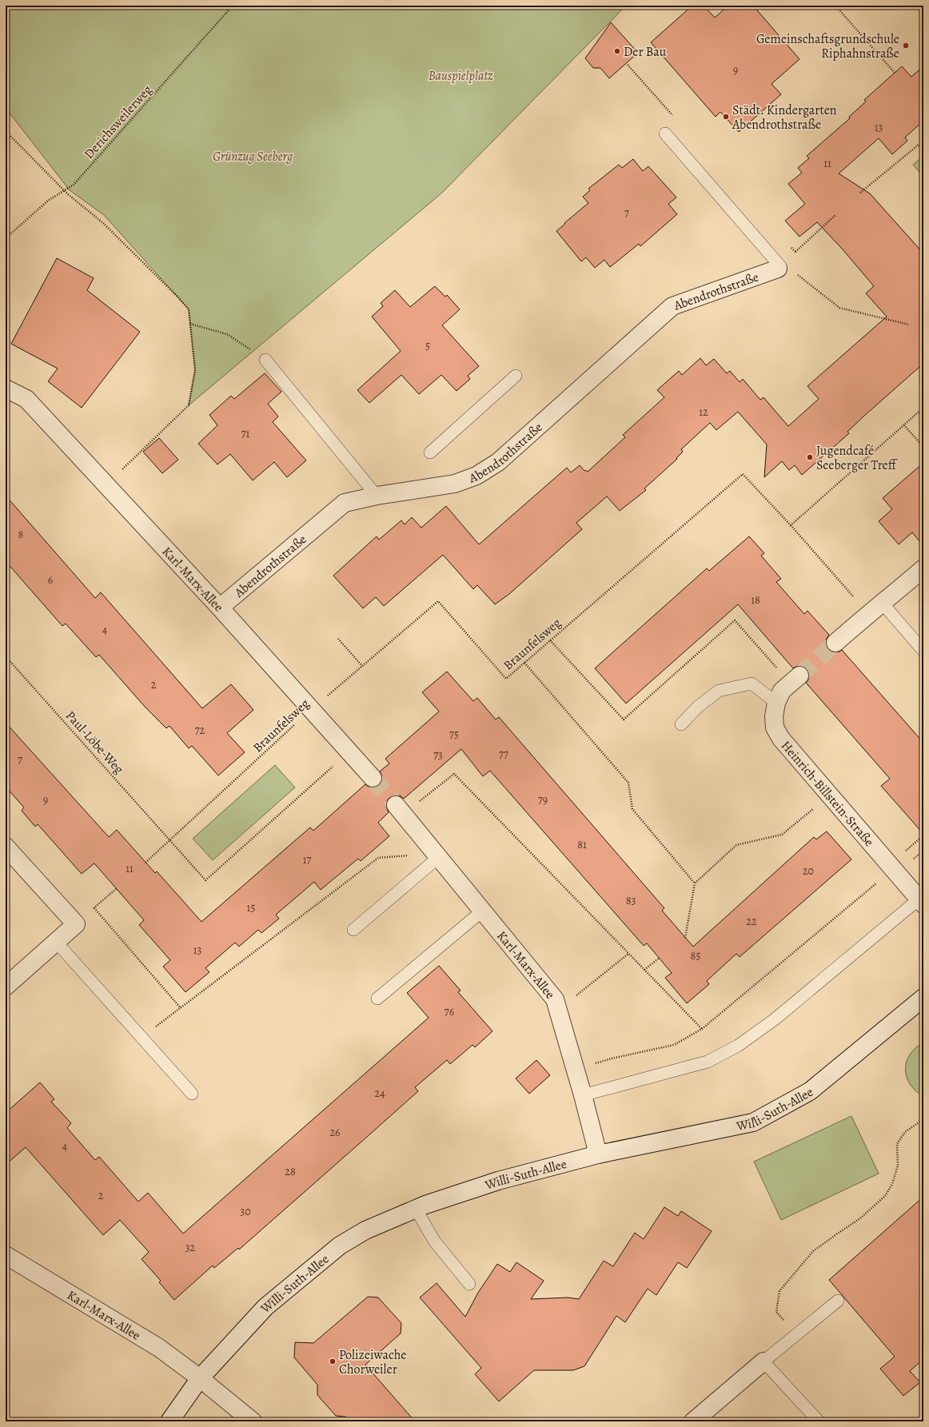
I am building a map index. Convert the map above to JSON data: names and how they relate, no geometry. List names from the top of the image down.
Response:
{
  "streets": {
    "street": [
      "Abendrothstraße",
      "Karl-Marx-Allee",
      "Heinrich-Billstein-Straße",
      "Willi-Suth-Allee"
    ],
    "path": ["Derichsweilerweg", "Braunfelsweg", "Paul-Löbe-Weg"]
  },
  "crossings": [
    ["Abendrothstraße", "Karl-Marx-Allee"],
    ["Karl-Marx-Allee", "Braunfelsweg"],
    ["Karl-Marx-Allee", "Paul-Löbe-Weg"],
    ["Karl-Marx-Allee", "Willi-Suth-Allee"],
    ["Braunfelsweg", "Paul-Löbe-Weg"]
  ],
  "parks": ["Bauspielplatz", "Grünzug Seeberg"],
  "places": [
    "Gemeinschaftsgrundschule Riphahnstraße",
    "Der Bau",
    "Städt. Kindergarten Abendrothstraße",
    "Jugendcafé Seeberger Treff",
    "Polizeiwache Chorweiler"
  ],
  "house_numbers": [
    "9",
    "13",
    "11",
    "7",
    "5",
    "12",
    "71",
    "8",
    "6",
    "18",
    "4",
    "2",
    "72",
    "75",
    "77",
    "73",
    "7",
    "9",
    "79",
    "81",
    "17",
    "11",
    "20",
    "83",
    "15",
    "22",
    "13",
    "85",
    "76",
    "24",
    "26",
    "4",
    "28",
    "2",
    "30",
    "32"
  ]
}
